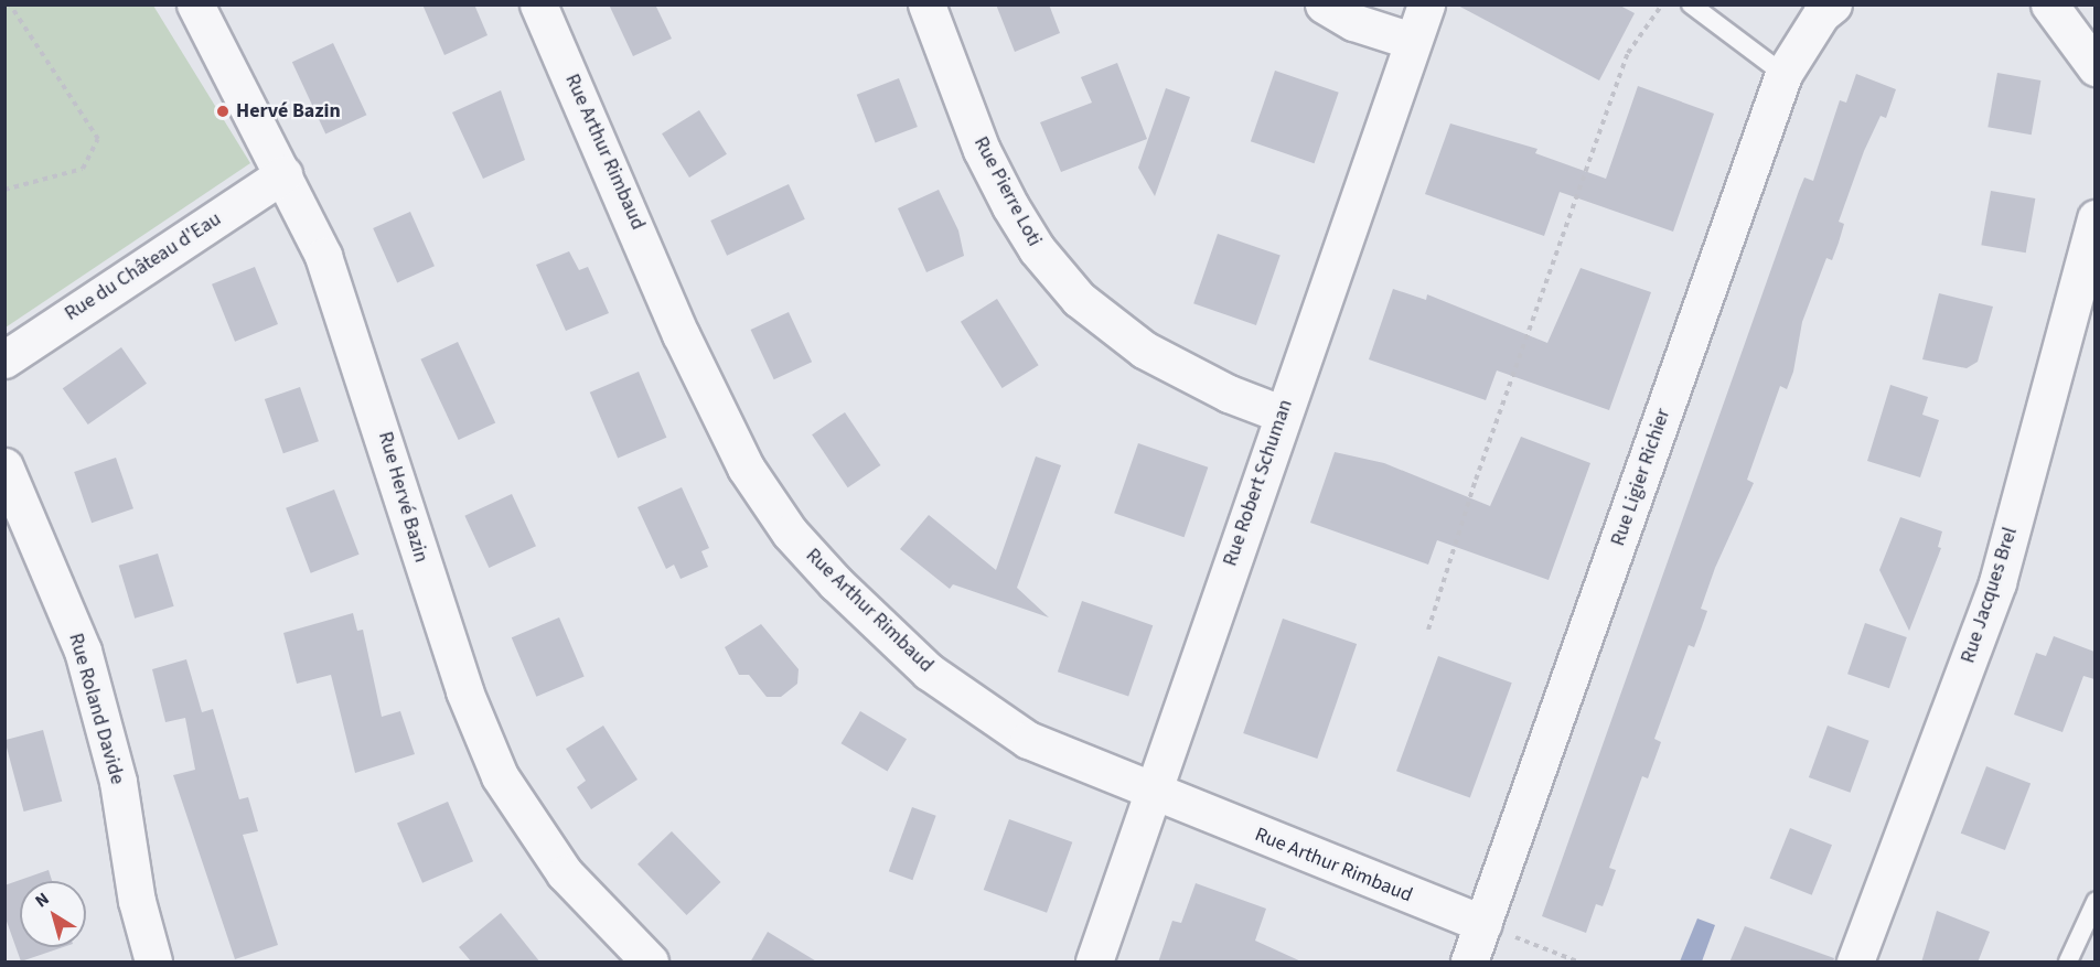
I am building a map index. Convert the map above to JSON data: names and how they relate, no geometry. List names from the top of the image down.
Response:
{
  "streets": {
    "street": [
      "Rue Arthur Rimbaud",
      "Rue Pierre Loti",
      "Rue du Château d'Eau",
      "Rue Ligier Richier",
      "Rue Robert Schuman",
      "Rue Hervé Bazin",
      "Rue Jacques Brel",
      "Rue Roland Davide"
    ]
  },
  "crossings": [
    ["Rue Arthur Rimbaud", "Rue Ligier Richier"],
    ["Rue Arthur Rimbaud", "Rue Robert Schuman"],
    ["Rue Pierre Loti", "Rue Robert Schuman"],
    ["Rue du Château d'Eau", "Rue Hervé Bazin"]
  ],
  "places": ["Hervé Bazin"],
  "north": "top left"
}
